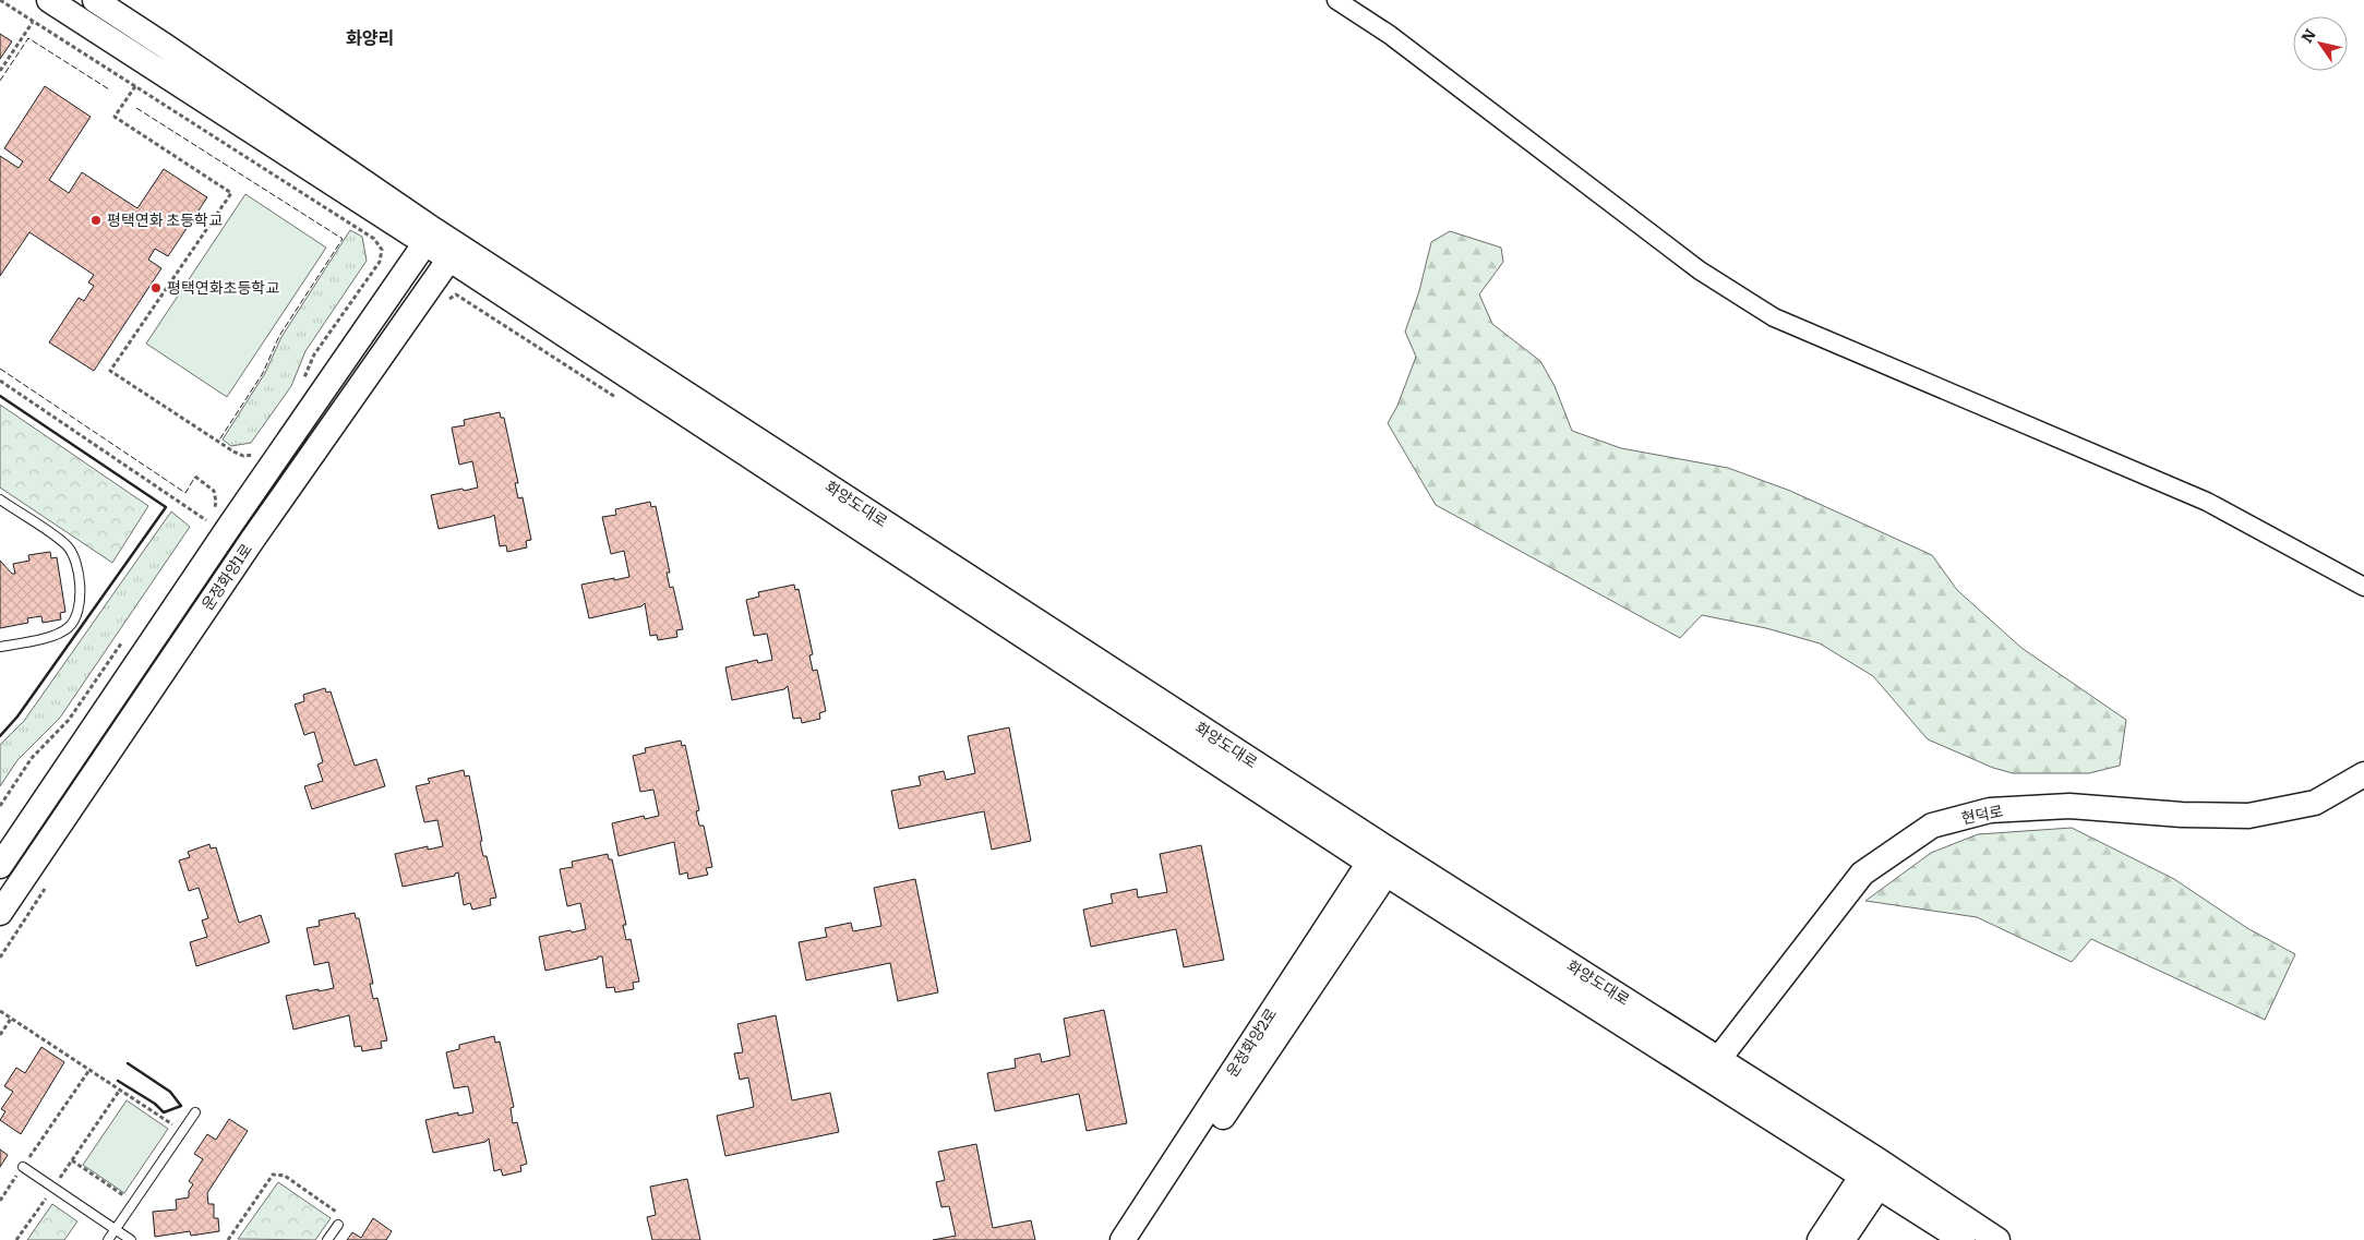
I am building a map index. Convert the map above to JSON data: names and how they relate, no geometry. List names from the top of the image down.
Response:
{
  "streets": {
    "street": [
      "화양도대로",
      "운정화양1로",
      "현덕로",
      "운정화양2로"
    ]
  },
  "crossings": [
    ["화양도대로", "운정화양1로"],
    ["화양도대로", "현덕로"],
    ["화양도대로", "운정화양2로"]
  ],
  "districts": ["화양리"],
  "places": ["평택연화 초등학교", "평택연화초등학교"],
  "north": "top left"
}
